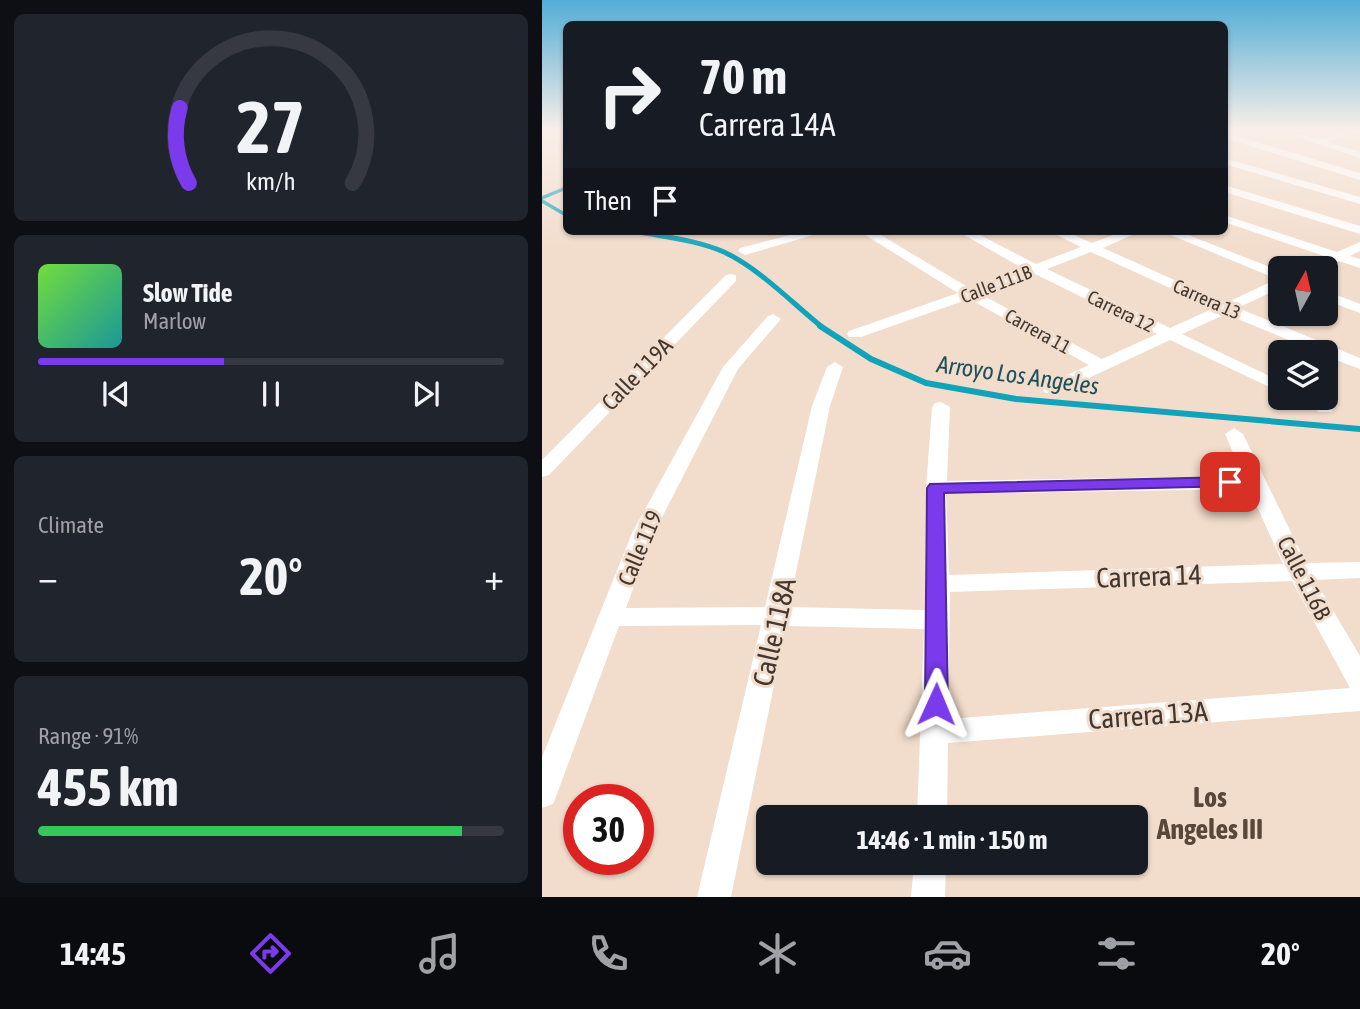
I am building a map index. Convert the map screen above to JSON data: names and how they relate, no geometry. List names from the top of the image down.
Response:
{
  "streets": {
    "street": [
      "Calle 111B",
      "Carrera 13",
      "Carrera 12",
      "Carrera 11",
      "Calle 119A",
      "Calle 119",
      "Carrera 14",
      "Calle 116B",
      "Calle 118A",
      "Carrera 13A"
    ]
  },
  "crossings": [
    ["Calle 111B", "Carrera 13"],
    ["Calle 111B", "Carrera 12"],
    ["Calle 111B", "Carrera 11"],
    ["Carrera 14", "Calle 116B"]
  ],
  "districts": ["Los Angeles III"],
  "water": ["Arroyo Los Angeles"],
  "north": "top",
  "page": {
    "turn": ["70 m", "Carrera 14A"],
    "then": "Then",
    "song": ["Slow Tide", "Marlow"],
    "tile": [
      "Climate",
      ["Range · 91%", "455 km"]
    ],
    "heat": ["−", "20°", "+"],
    "limit": "30",
    "trip": "14:46 · 1 min · 150 m",
    "tabs": ["14:45", "20°"],
    "gauge": ["27", "km/h"]
  }
}
